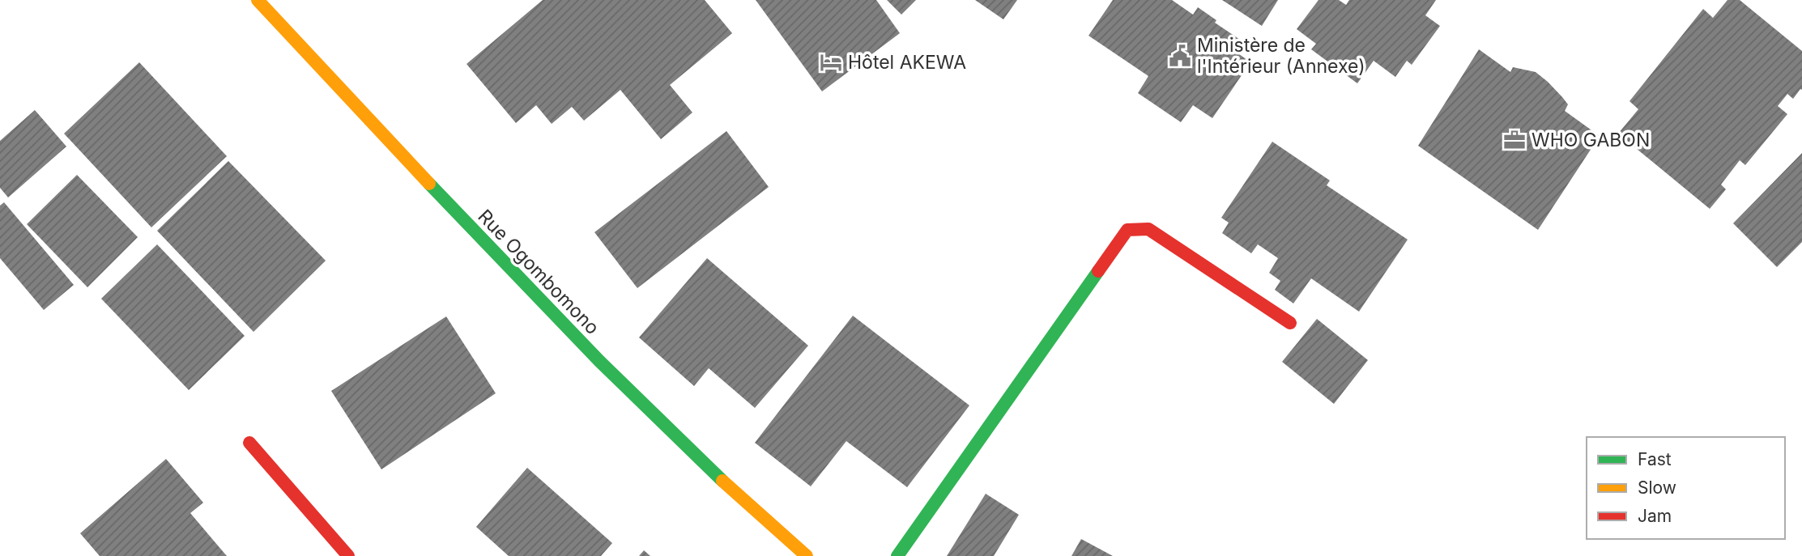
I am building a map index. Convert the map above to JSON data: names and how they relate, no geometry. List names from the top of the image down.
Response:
{
  "streets": {
    "street": ["Rue Ogombomono"]
  },
  "places": {
    "public building": ["Ministère de l'Intérieur (Annexe)"],
    "hotel": ["Hôtel AKEWA"],
    "office": ["WHO GABON"]
  },
  "legend": ["Fast", "Slow", "Jam"]
}
